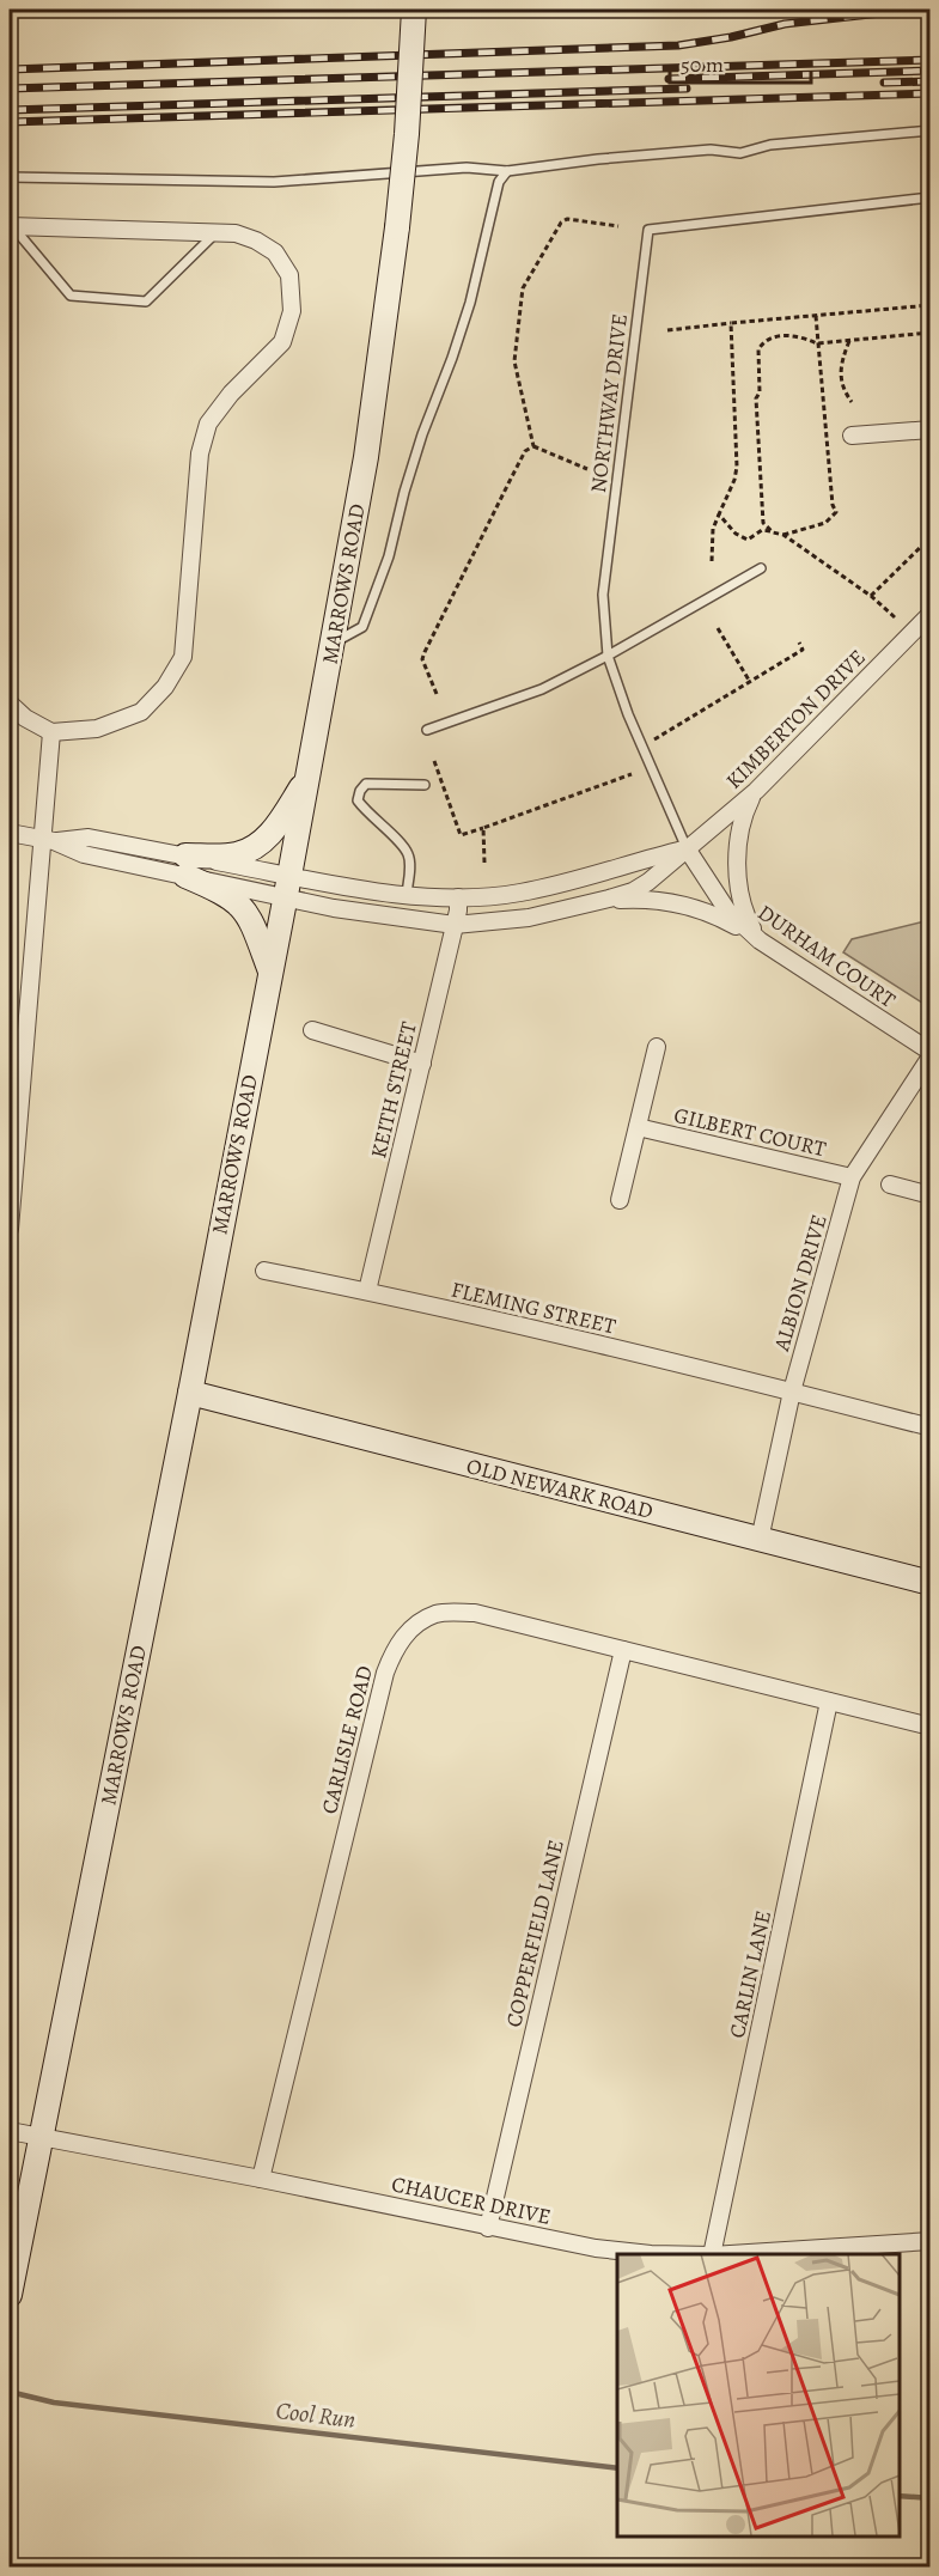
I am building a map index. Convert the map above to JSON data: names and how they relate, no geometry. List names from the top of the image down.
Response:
{
  "streets": {
    "street": [
      "MARROWS ROAD",
      "KIMBERTON DRIVE",
      "DURHAM COURT",
      "KEITH STREET",
      "GILBERT COURT",
      "ALBION DRIVE",
      "FLEMING STREET",
      "OLD NEWARK ROAD",
      "CARLISLE ROAD",
      "COPPERFIELD LANE",
      "CARLIN LANE",
      "CHAUCER DRIVE"
    ],
    "lane": ["NORTHWAY DRIVE"]
  },
  "crossings": [
    ["NORTHWAY DRIVE", "KIMBERTON DRIVE"],
    ["NORTHWAY DRIVE", "DURHAM COURT"],
    ["MARROWS ROAD", "KIMBERTON DRIVE"],
    ["MARROWS ROAD", "OLD NEWARK ROAD"],
    ["MARROWS ROAD", "CHAUCER DRIVE"],
    ["KIMBERTON DRIVE", "DURHAM COURT"],
    ["KIMBERTON DRIVE", "KEITH STREET"],
    ["DURHAM COURT", "ALBION DRIVE"],
    ["KEITH STREET", "FLEMING STREET"],
    ["GILBERT COURT", "ALBION DRIVE"],
    ["ALBION DRIVE", "FLEMING STREET"],
    ["ALBION DRIVE", "OLD NEWARK ROAD"],
    ["CARLISLE ROAD", "COPPERFIELD LANE"],
    ["CARLISLE ROAD", "CARLIN LANE"],
    ["CARLISLE ROAD", "CHAUCER DRIVE"],
    ["COPPERFIELD LANE", "CHAUCER DRIVE"]
  ],
  "water": ["Cool Run"],
  "scale_bar": "50 m"
}
